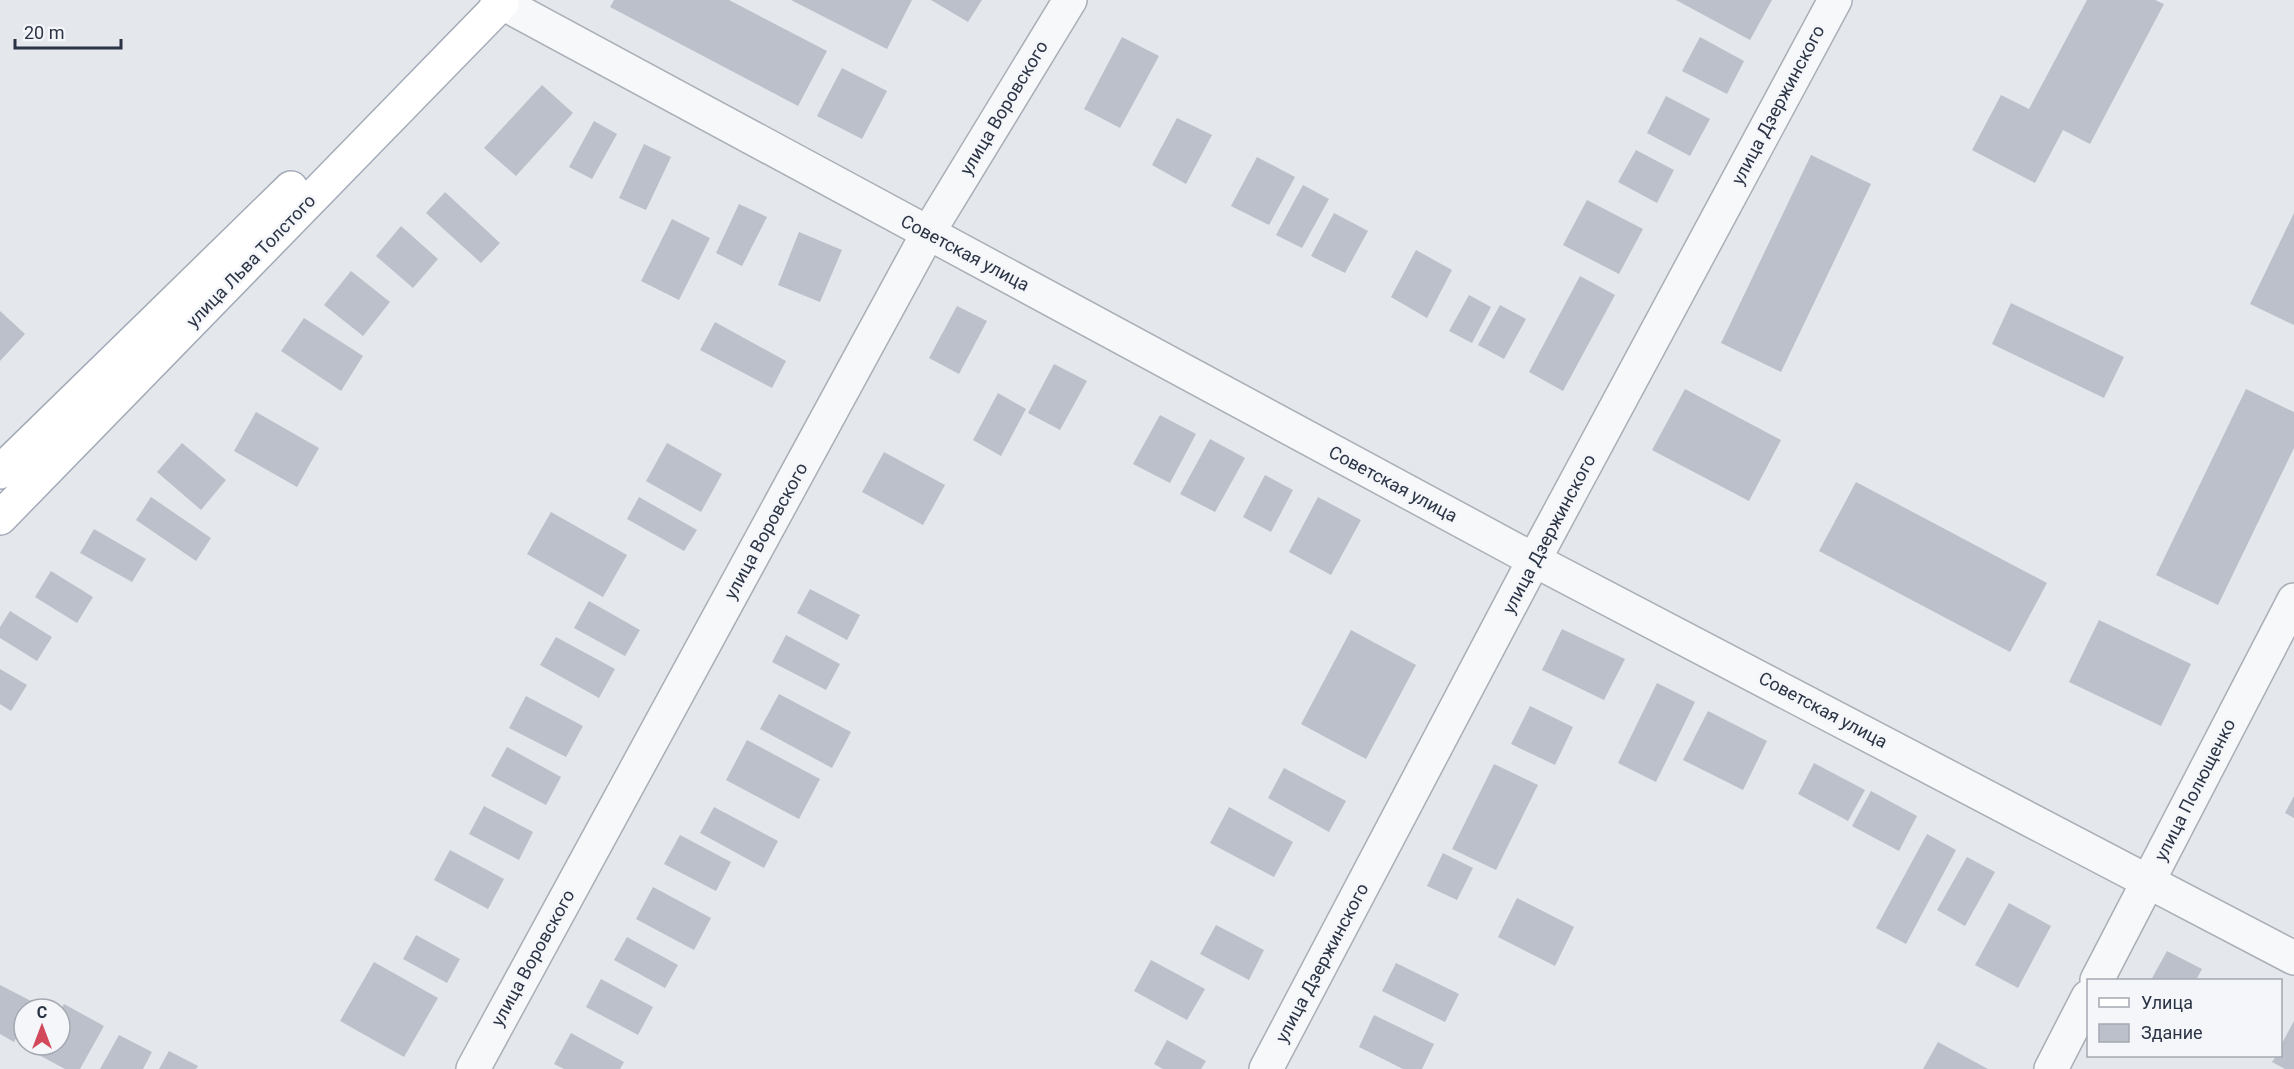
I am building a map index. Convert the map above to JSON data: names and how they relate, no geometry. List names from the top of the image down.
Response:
{
  "streets": {
    "main road": ["улица Льва Толстого"],
    "street": [
      "улица Дзержинского",
      "улица Воровского",
      "Советская улица",
      "улица Полющенко"
    ]
  },
  "crossings": [
    ["улица Дзержинского", "Советская улица"],
    ["улица Воровского", "Советская улица"],
    ["Советская улица", "улица Льва Толстого"],
    ["Советская улица", "улица Полющенко"]
  ],
  "legend": ["Улица", "Здание"],
  "scale_bar": "20 m",
  "north": "top"
}
